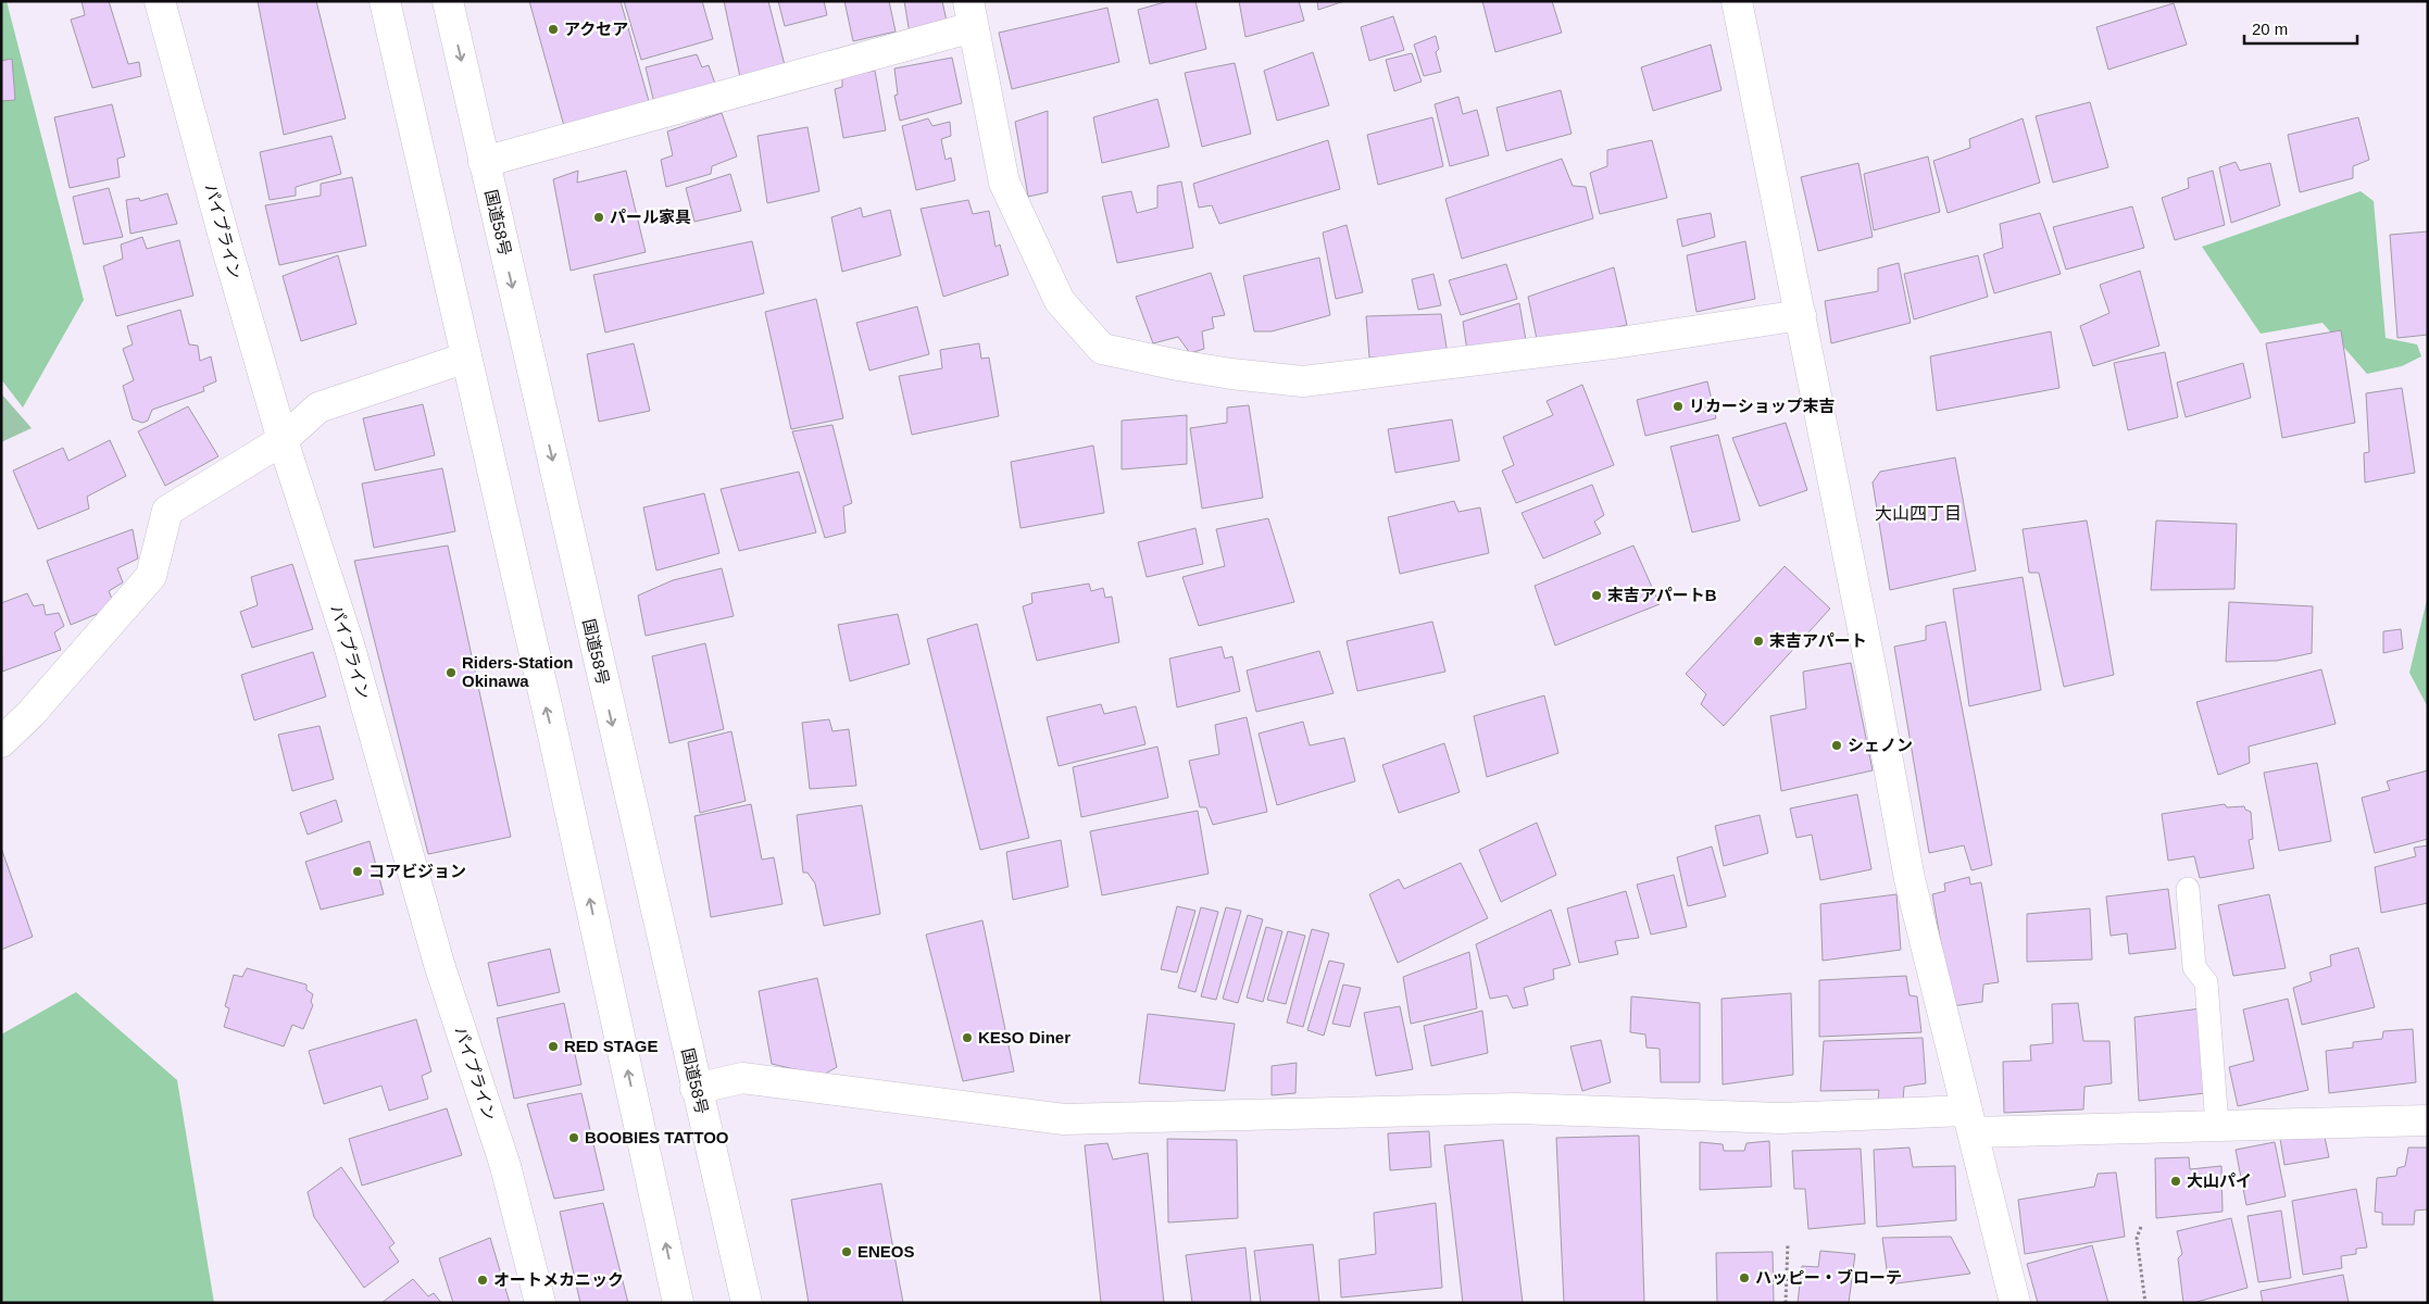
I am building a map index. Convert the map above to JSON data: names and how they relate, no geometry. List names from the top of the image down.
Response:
{
  "streets": {
    "main road": ["国道58号", "パイプライン"]
  },
  "districts": ["大山四丁目"],
  "places": [
    "アクセア",
    "パール家具",
    "リカーショップ末吉",
    "末吉アパートB",
    "末吉アパート",
    "Riders-Station Okinawa",
    "シェノン",
    "コアビジョン",
    "KESO Diner",
    "RED STAGE",
    "BOOBIES TATTOO",
    "大山パイ",
    "ENEOS",
    "ハッピー・ブローテ",
    "オートメカニック"
  ],
  "scale_bar": "20 m"
}
